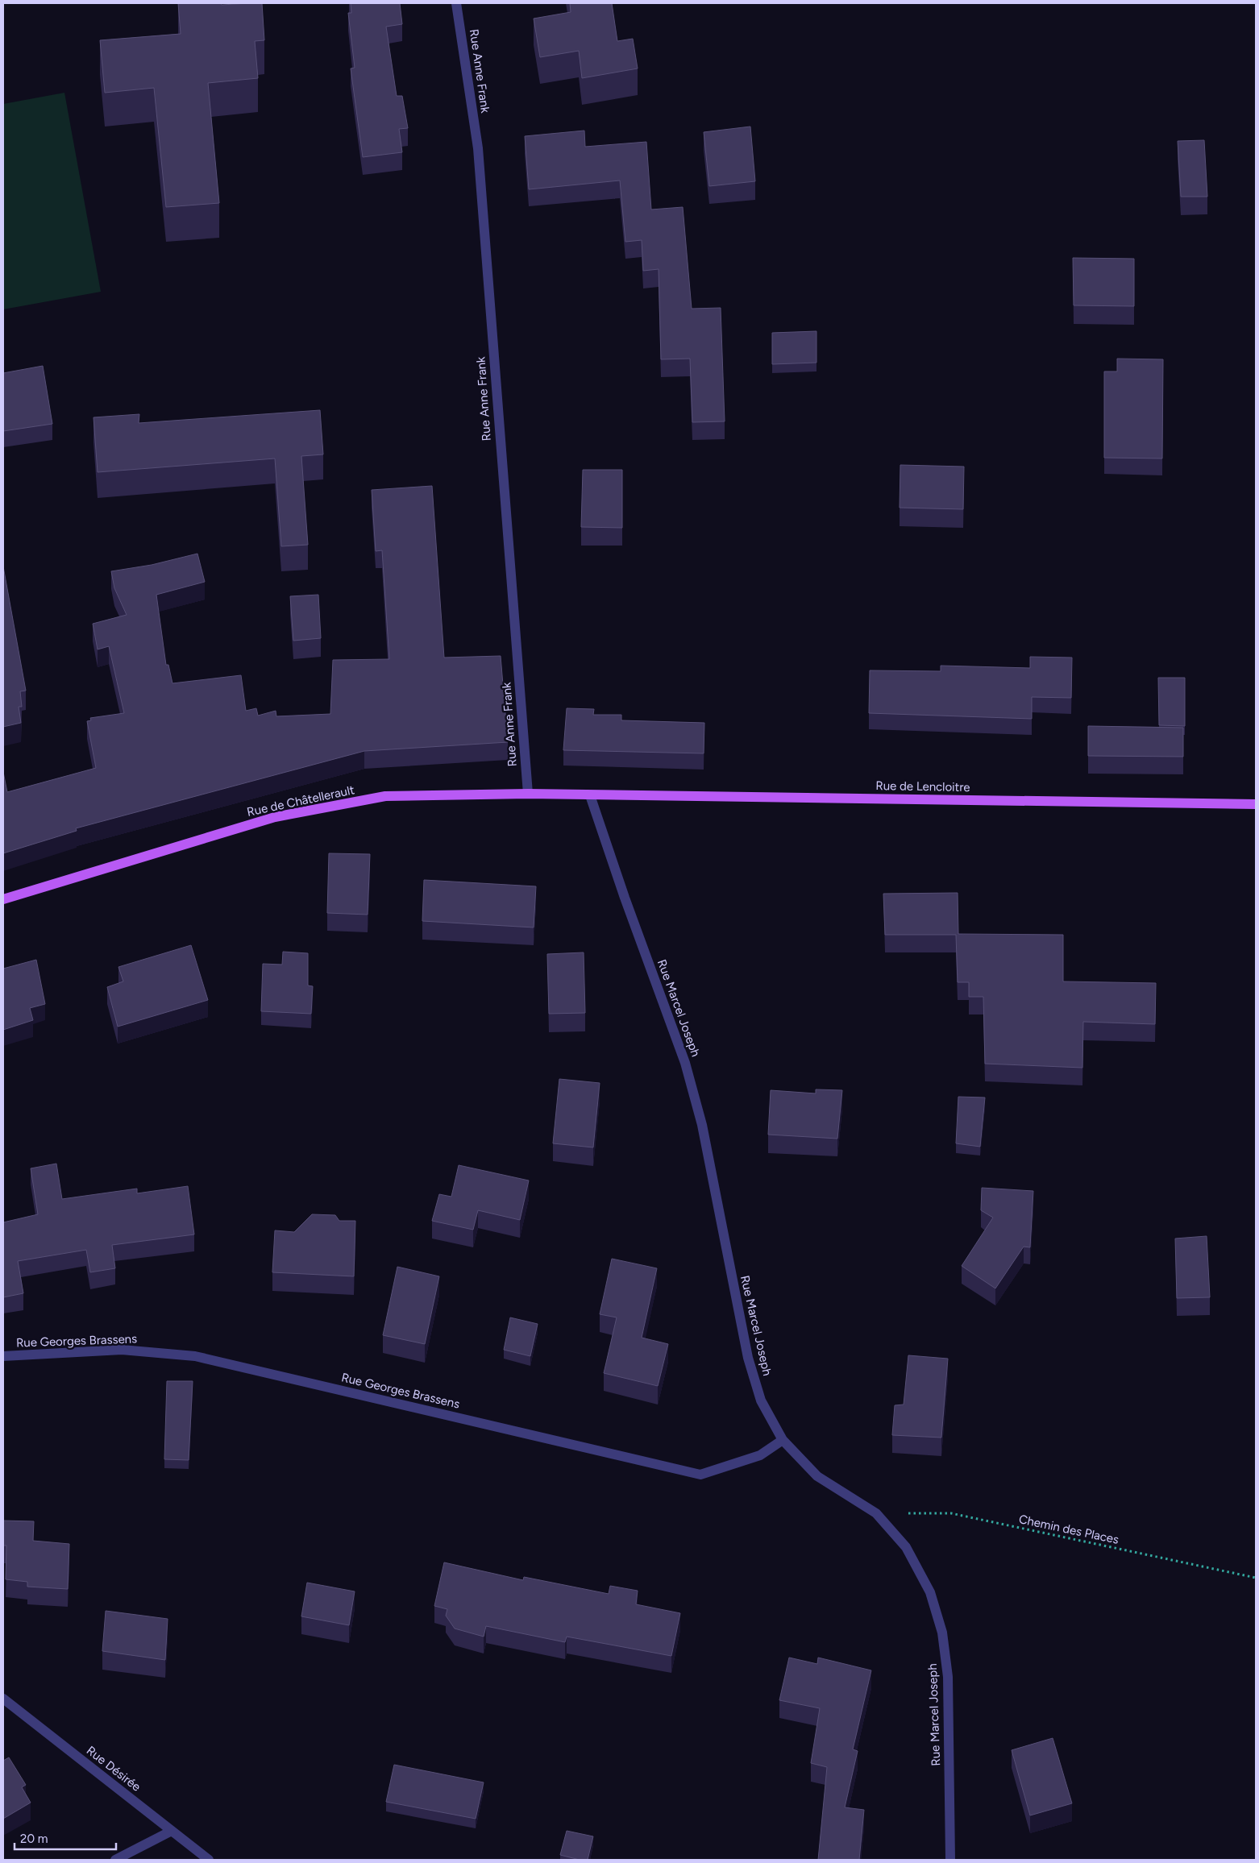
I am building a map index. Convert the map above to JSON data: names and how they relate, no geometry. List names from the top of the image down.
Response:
{
  "streets": {
    "main road": ["Rue de Lencloitre", "Rue de Châtellerault"],
    "street": [
      "Rue Anne Frank",
      "Rue Marcel Joseph",
      "Rue Georges Brassens",
      "Rue Désirée"
    ],
    "path": ["Chemin des Places"]
  },
  "crossings": [
    ["Rue Anne Frank", "Rue de Châtellerault"],
    ["Rue de Lencloitre", "Rue de Châtellerault"],
    ["Rue de Lencloitre", "Rue Marcel Joseph"],
    ["Rue de Châtellerault", "Rue Marcel Joseph"],
    ["Rue Marcel Joseph", "Rue Georges Brassens"],
    ["Rue Marcel Joseph", "Chemin des Places"]
  ],
  "scale_bar": "20 m"
}
